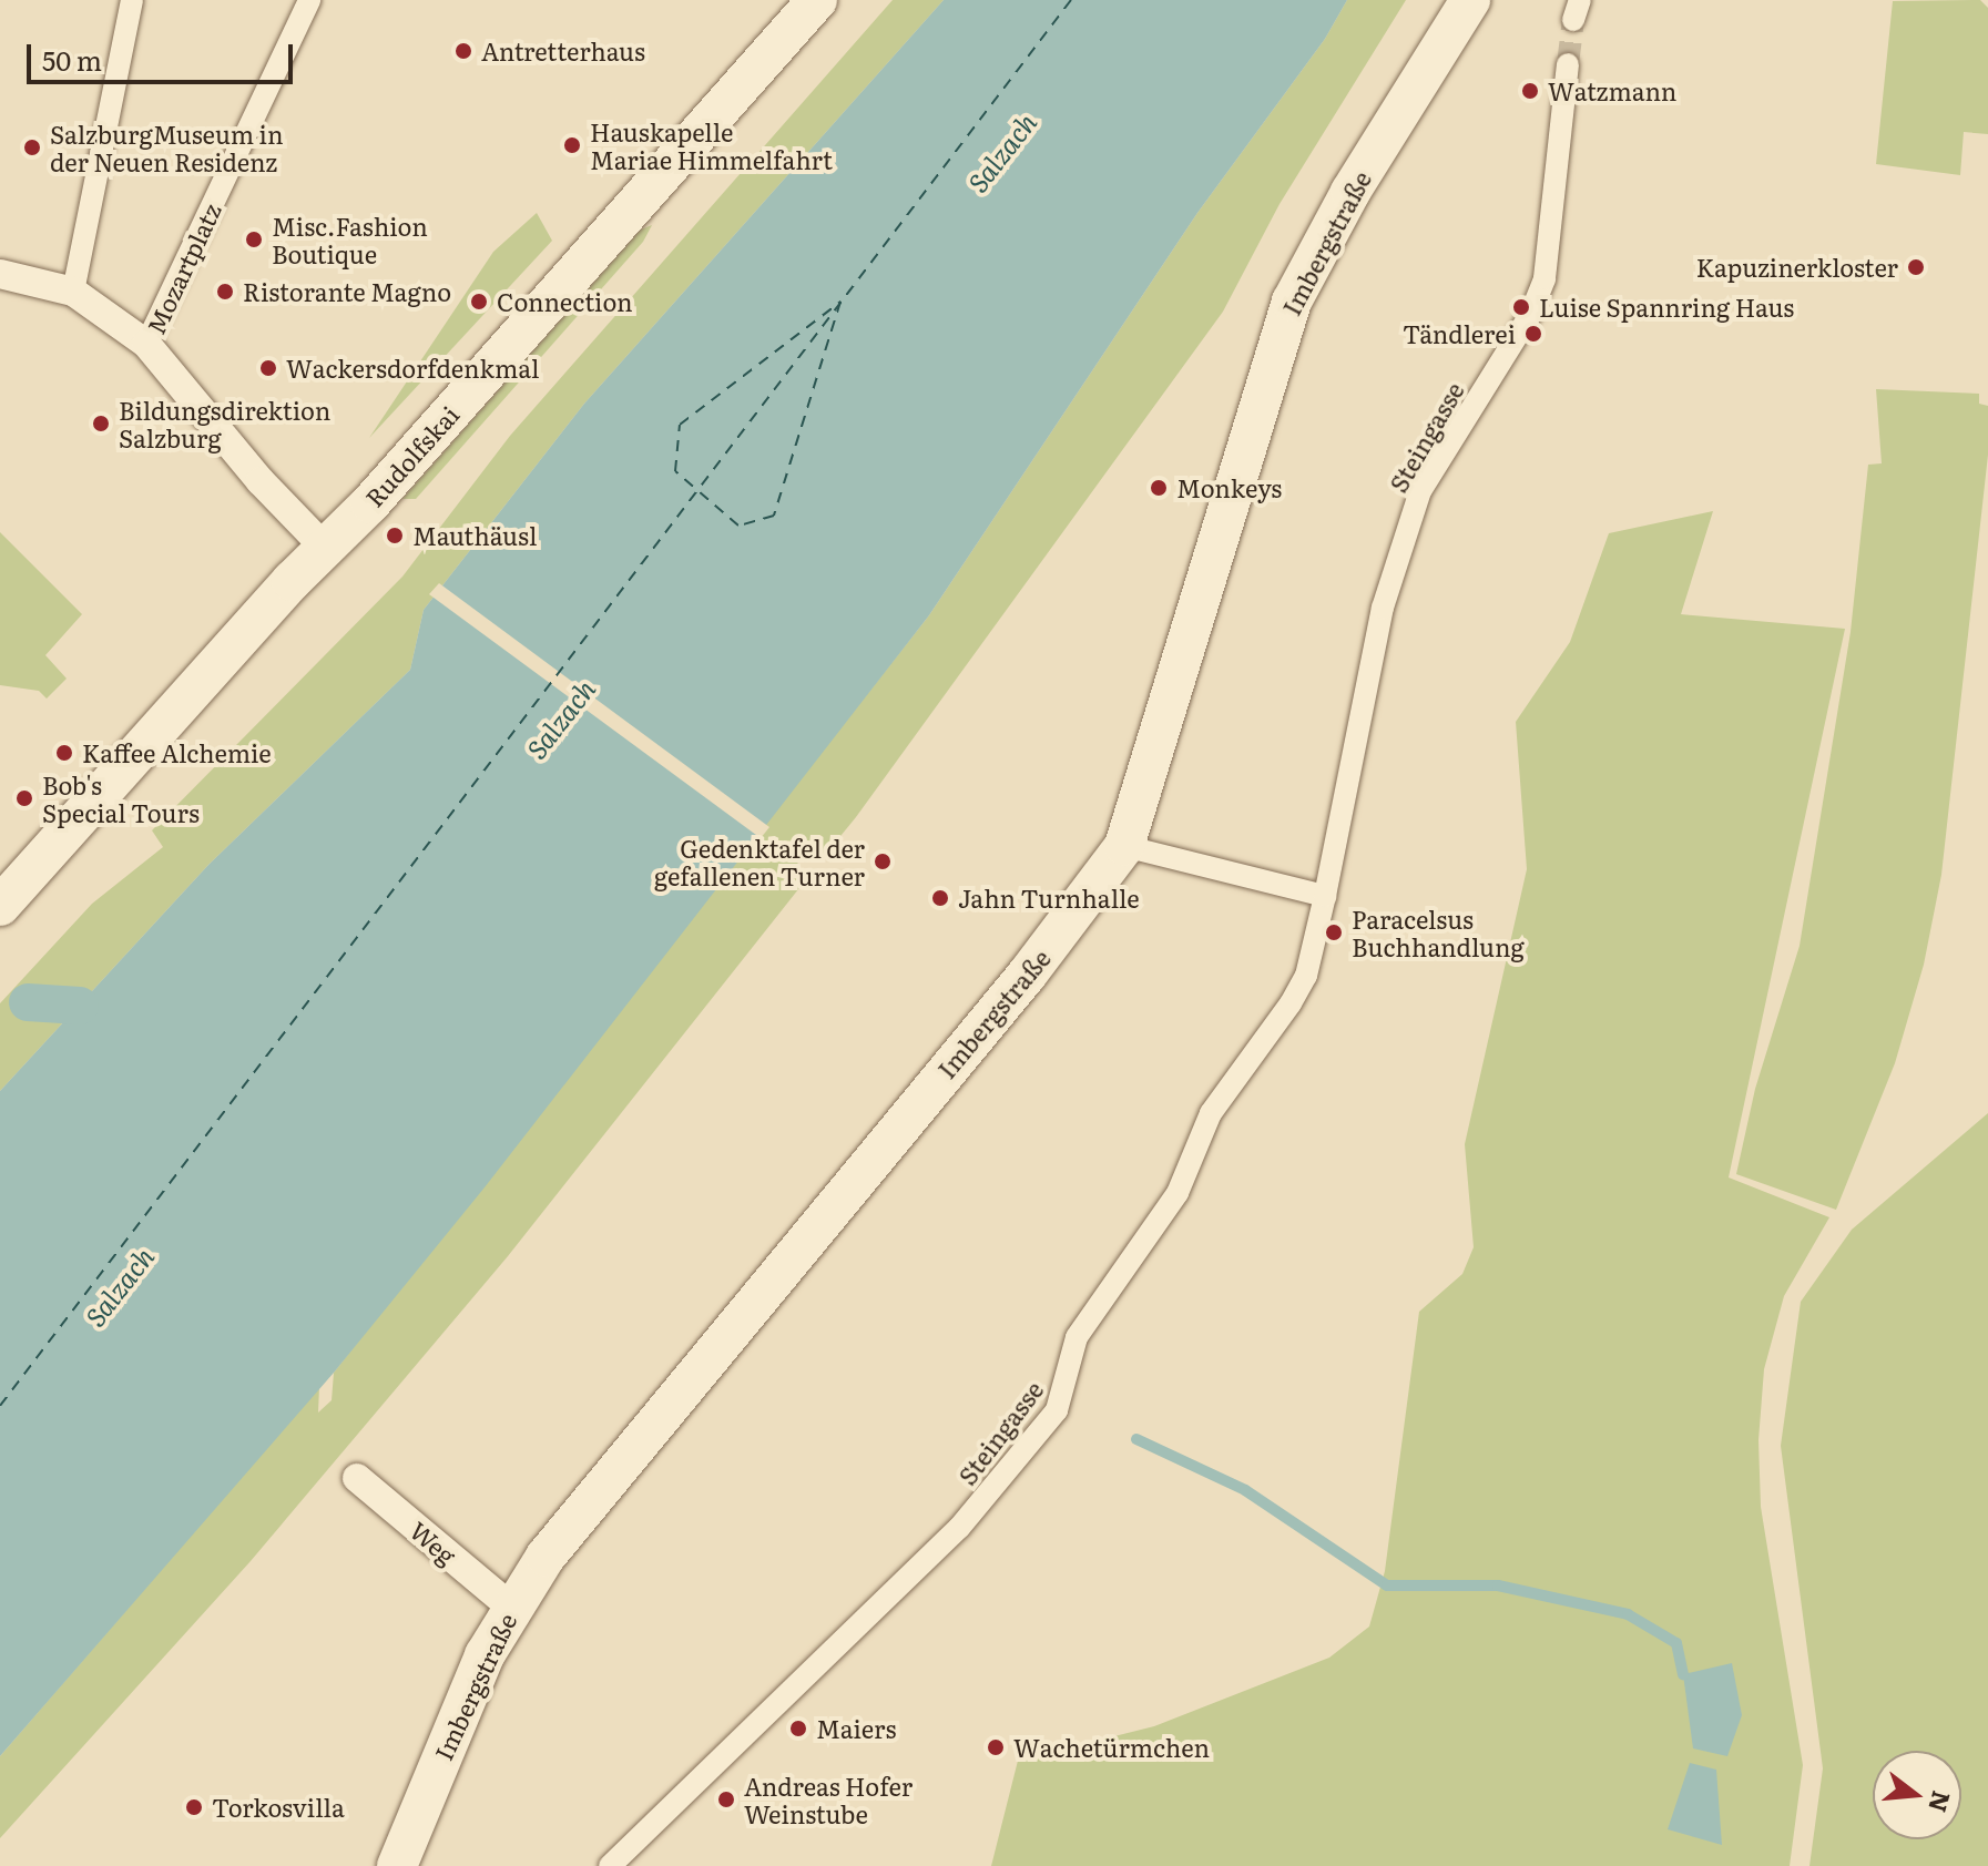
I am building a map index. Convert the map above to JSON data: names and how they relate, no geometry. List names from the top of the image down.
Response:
{
  "streets": {
    "main road": ["Imbergstraße", "Rudolfskai"],
    "street": ["Mozartplatz", "Steingasse", "Weg"]
  },
  "crossings": [
    ["Imbergstraße", "Weg"],
    ["Mozartplatz", "Rudolfskai"]
  ],
  "water": ["Salzach"],
  "places": [
    "Antretterhaus",
    "Watzmann",
    "Hauskapelle Mariae Himmelfahrt",
    "SalzburgMuseum in der Neuen Residenz",
    "Misc.Fashion Boutique",
    "Kapuzinerkloster",
    "Ristorante Magno",
    "Connection",
    "Luise Spannring Haus",
    "Tändlerei",
    "Wackersdorfdenkmal",
    "Bildungsdirektion Salzburg",
    "Monkeys",
    "Mauthäusl",
    "Kaffee Alchemie",
    "Bob's Special Tours",
    "Gedenktafel der gefallenen Turner",
    "Jahn Turnhalle",
    "Paracelsus Buchhandlung",
    "Maiers",
    "Wachetürmchen",
    "Andreas Hofer Weinstube",
    "Torkosvilla"
  ],
  "scale_bar": "50 m",
  "north": "right"
}
